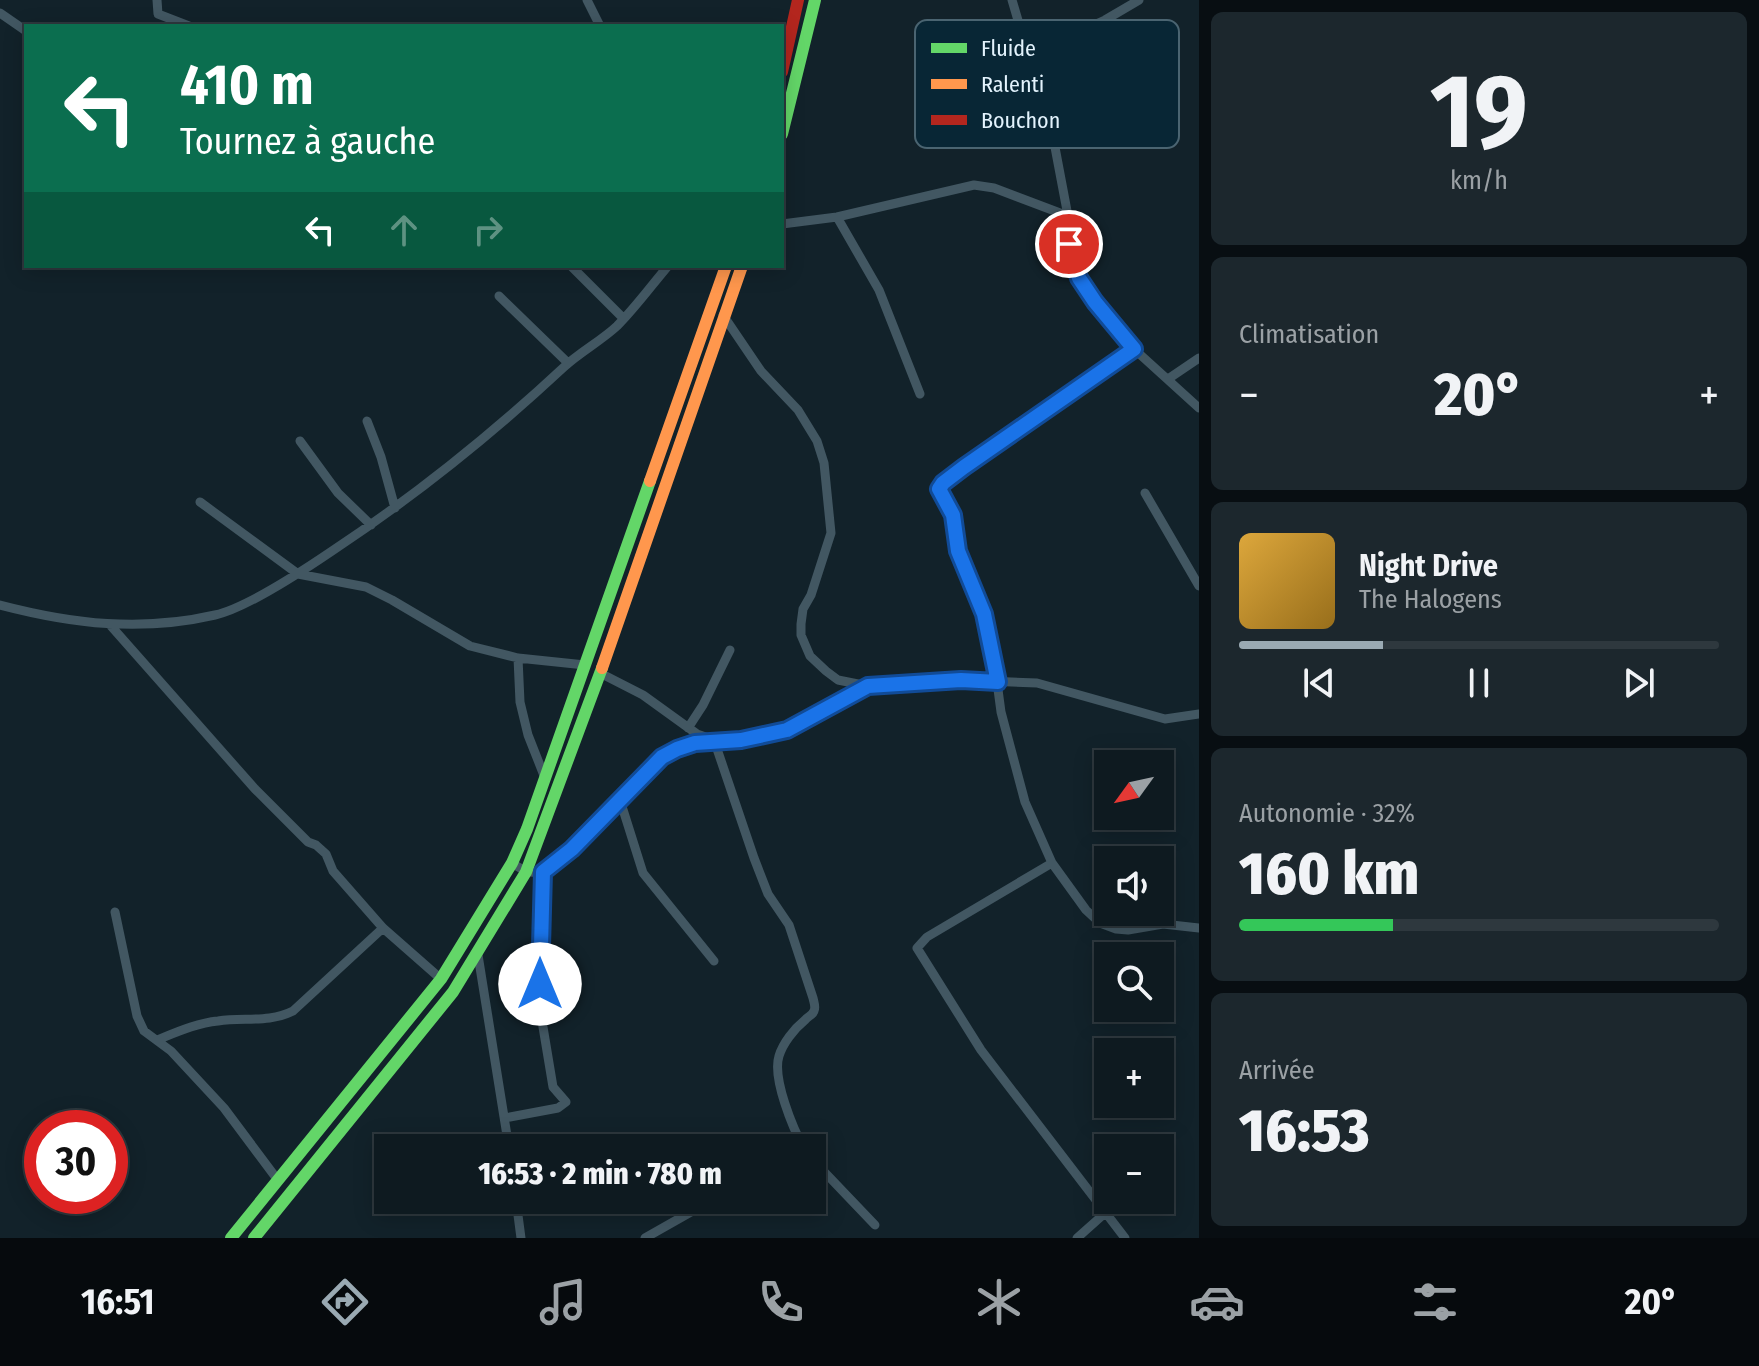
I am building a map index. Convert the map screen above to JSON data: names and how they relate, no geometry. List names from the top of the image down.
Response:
{
  "legend": ["Fluide", "Ralenti", "Bouchon"],
  "north": "bottom left",
  "page": {
    "tile": [
      ["19", "km/h"],
      "Climatisation",
      ["Autonomie · 32%", "160 km"],
      ["Arrivée", "16:53"]
    ],
    "turn": ["410 m", "Tournez à gauche"],
    "heat": ["−", "20°", "+"],
    "song": ["Night Drive", "The Halogens"],
    "map_buttons": ["+", "−"],
    "limit": "30",
    "trip": "16:53 · 2 min · 780 m",
    "tabs": ["16:51", "20°"]
  }
}
